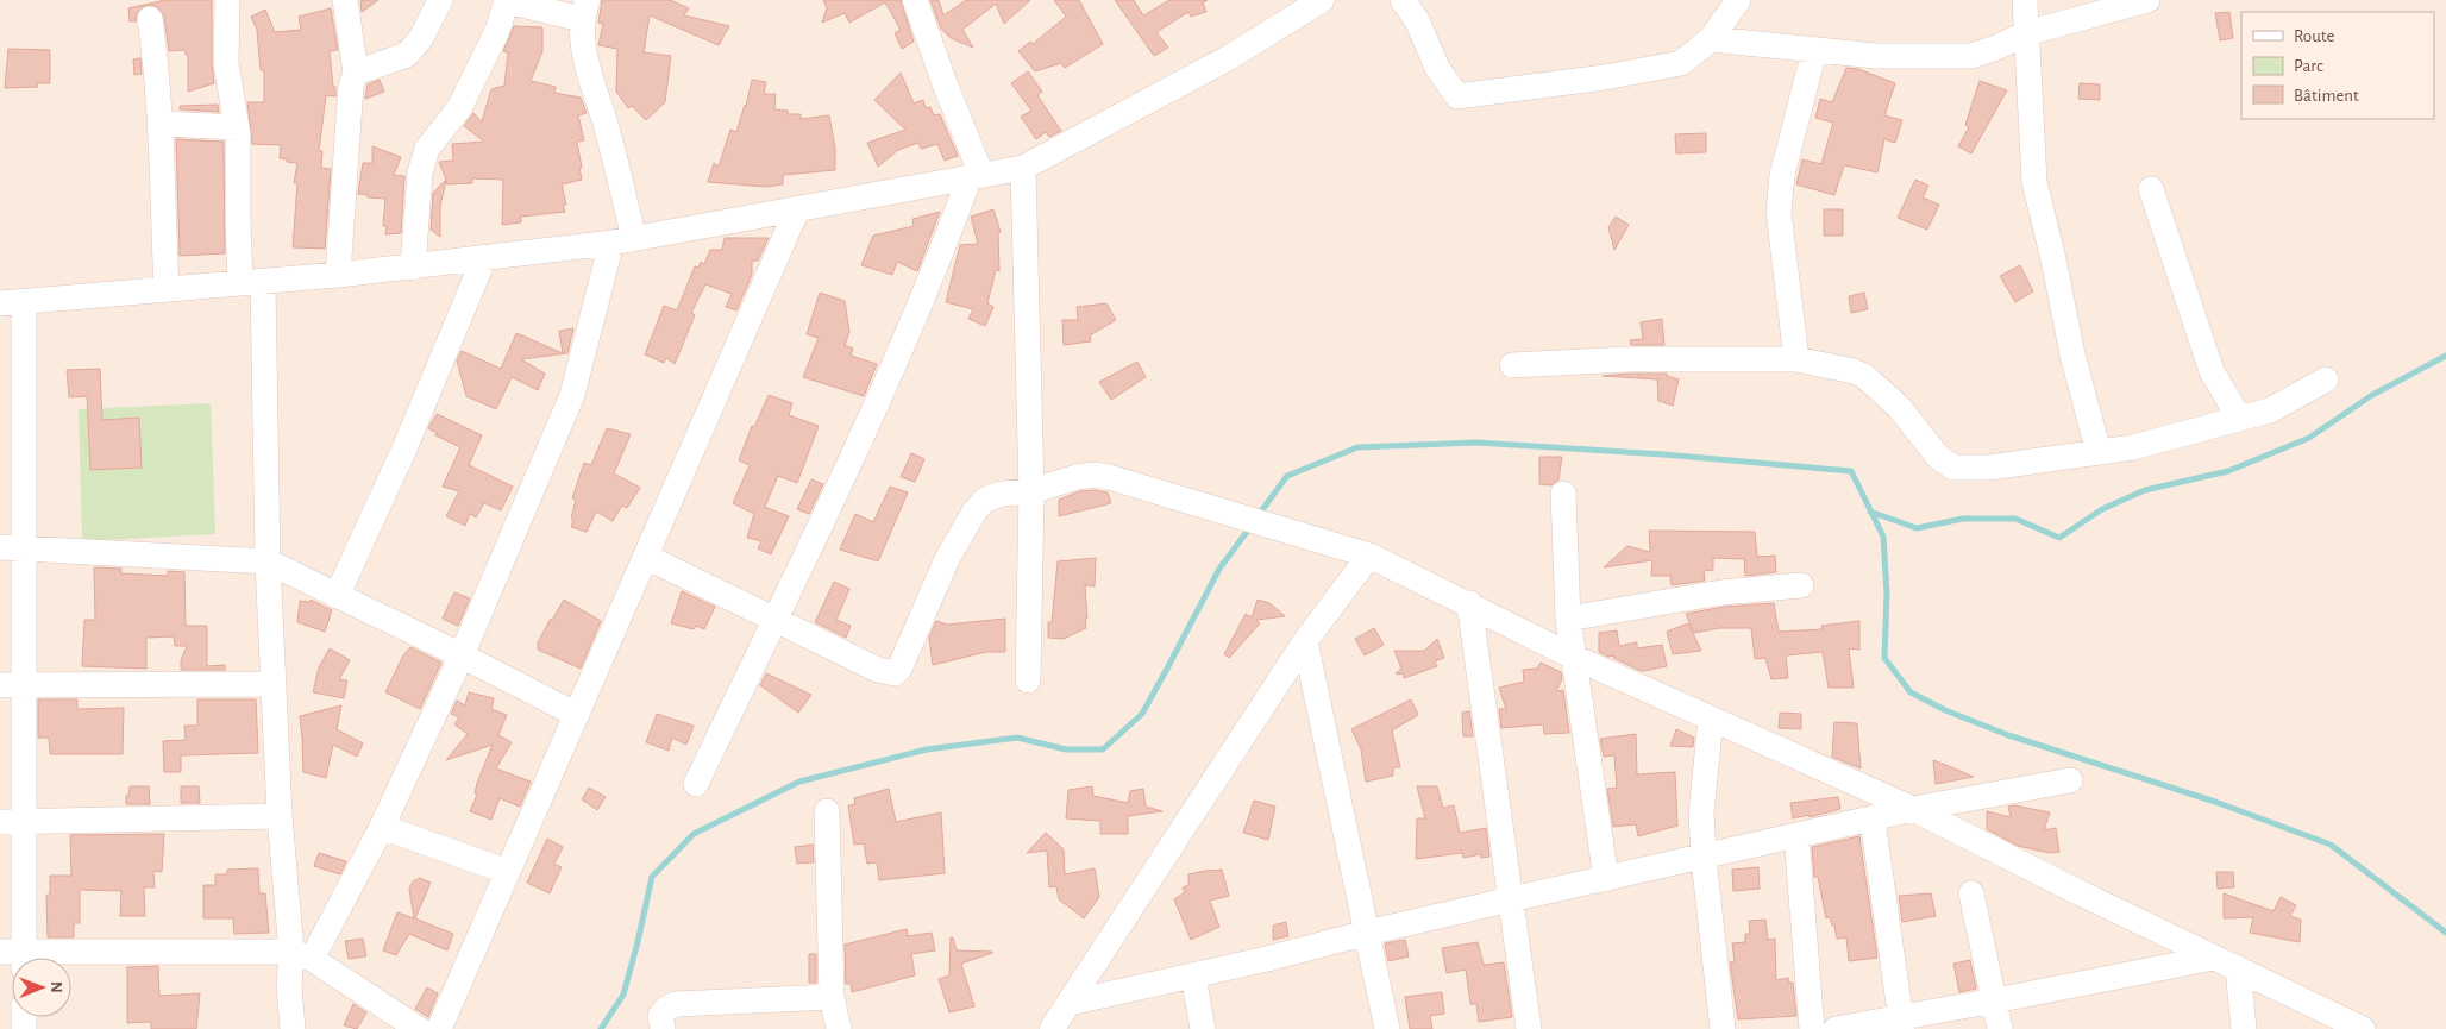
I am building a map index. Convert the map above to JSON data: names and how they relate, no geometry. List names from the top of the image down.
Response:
{
  "legend": ["Route", "Parc", "Bâtiment"],
  "north": "right"
}
